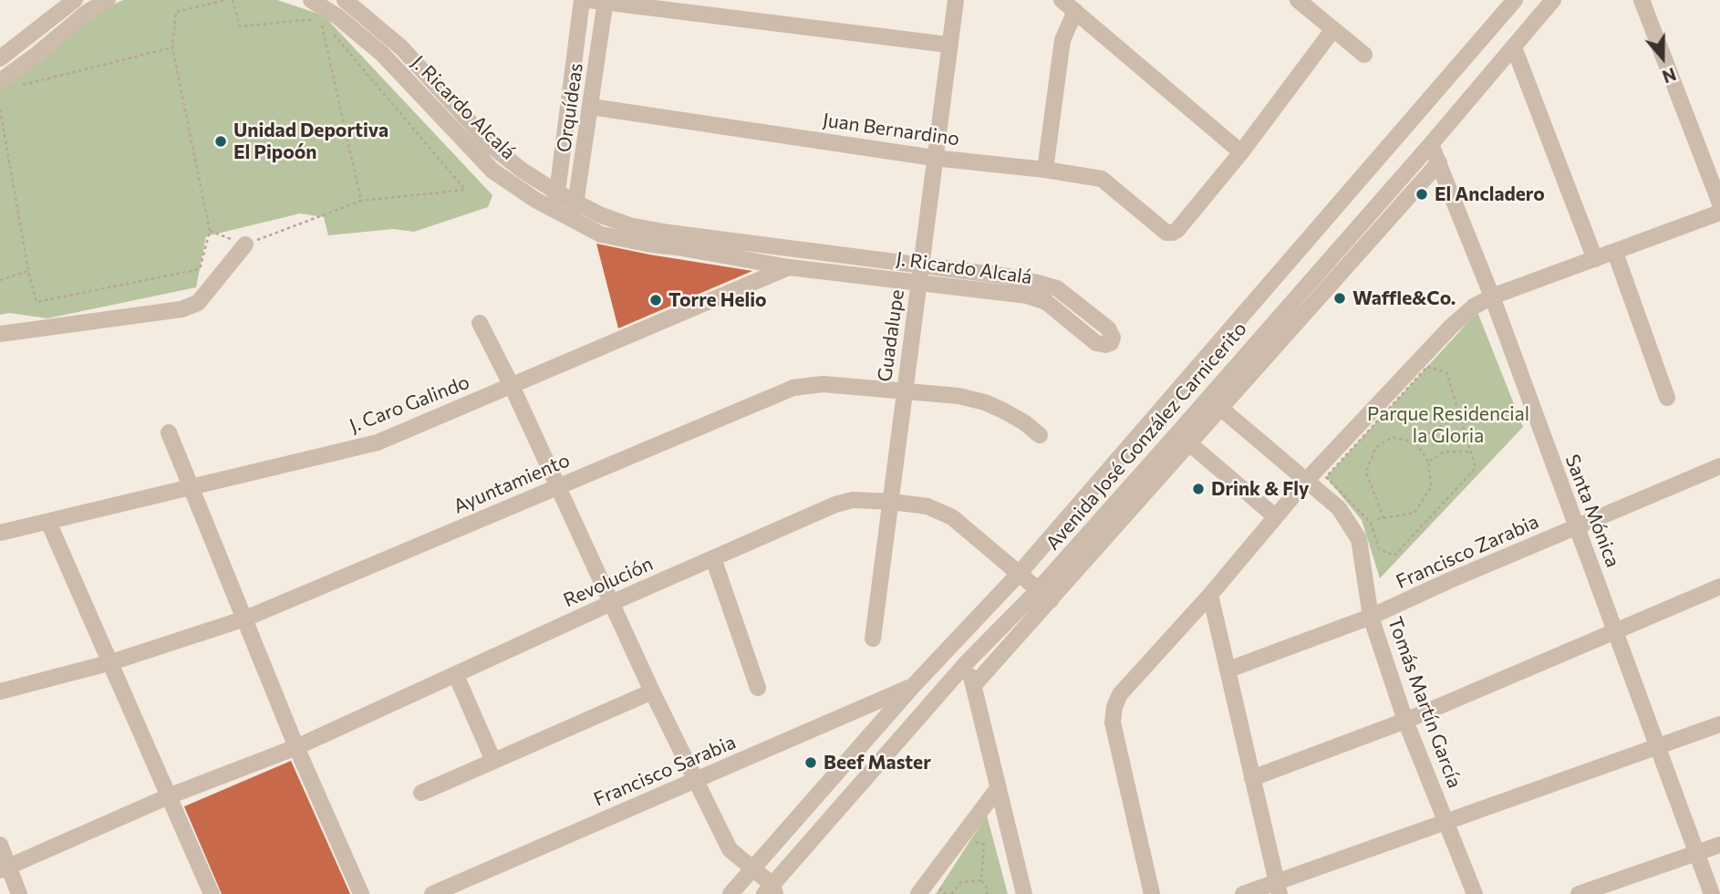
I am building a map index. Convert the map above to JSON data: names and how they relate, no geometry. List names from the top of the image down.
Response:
{
  "streets": {
    "street": [
      "J. Ricardo Alcalá",
      "Orquídeas",
      "Juan Bernardino",
      "Guadalupe",
      "J. Caro Galindo",
      "Avenida José González Carnicerito",
      "Ayuntamiento",
      "Santa Mónica",
      "Francisco Zarabia",
      "Revolución",
      "Tomás Martín García",
      "Francisco Sarabia"
    ]
  },
  "crossings": [
    ["J. Ricardo Alcalá", "Orquídeas"],
    ["J. Ricardo Alcalá", "Guadalupe"],
    ["J. Ricardo Alcalá", "J. Caro Galindo"],
    ["Orquídeas", "Juan Bernardino"],
    ["Juan Bernardino", "Guadalupe"],
    ["Guadalupe", "Ayuntamiento"],
    ["Guadalupe", "Revolución"],
    ["Avenida José González Carnicerito", "Santa Mónica"],
    ["Avenida José González Carnicerito", "Revolución"],
    ["Avenida José González Carnicerito", "Francisco Sarabia"],
    ["Santa Mónica", "Francisco Zarabia"],
    ["Francisco Zarabia", "Tomás Martín García"]
  ],
  "parks": ["Parque Residencial la Gloria"],
  "places": [
    "Unidad Deportiva El Pipoón",
    "El Ancladero",
    "Waffle&Co.",
    "Torre Helio",
    "Drink & Fly",
    "Beef Master"
  ],
  "north": "bottom"
}
